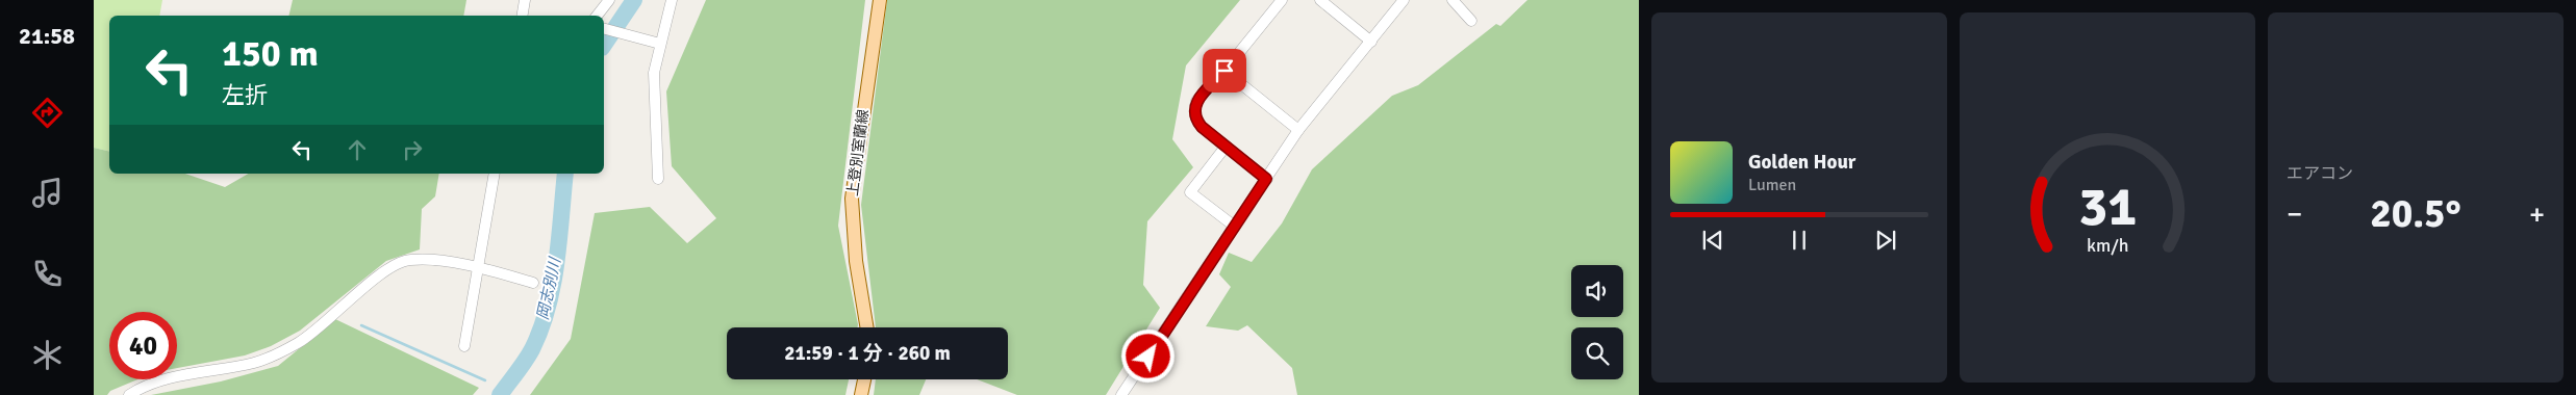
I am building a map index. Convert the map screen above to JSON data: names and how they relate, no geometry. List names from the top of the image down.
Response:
{
  "streets": {
    "main road": ["上登別室蘭線"]
  },
  "water": ["岡志別川"],
  "page": {
    "tabs": "21:58",
    "tile": "エアコン",
    "turn": ["150 m", "左折"],
    "song": ["Golden Hour", "Lumen"],
    "heat": ["−", "20.5°", "+"],
    "limit": "40",
    "trip": "21:59 · 1 分 · 260 m",
    "gauge": ["31", "km/h"]
  }
}
